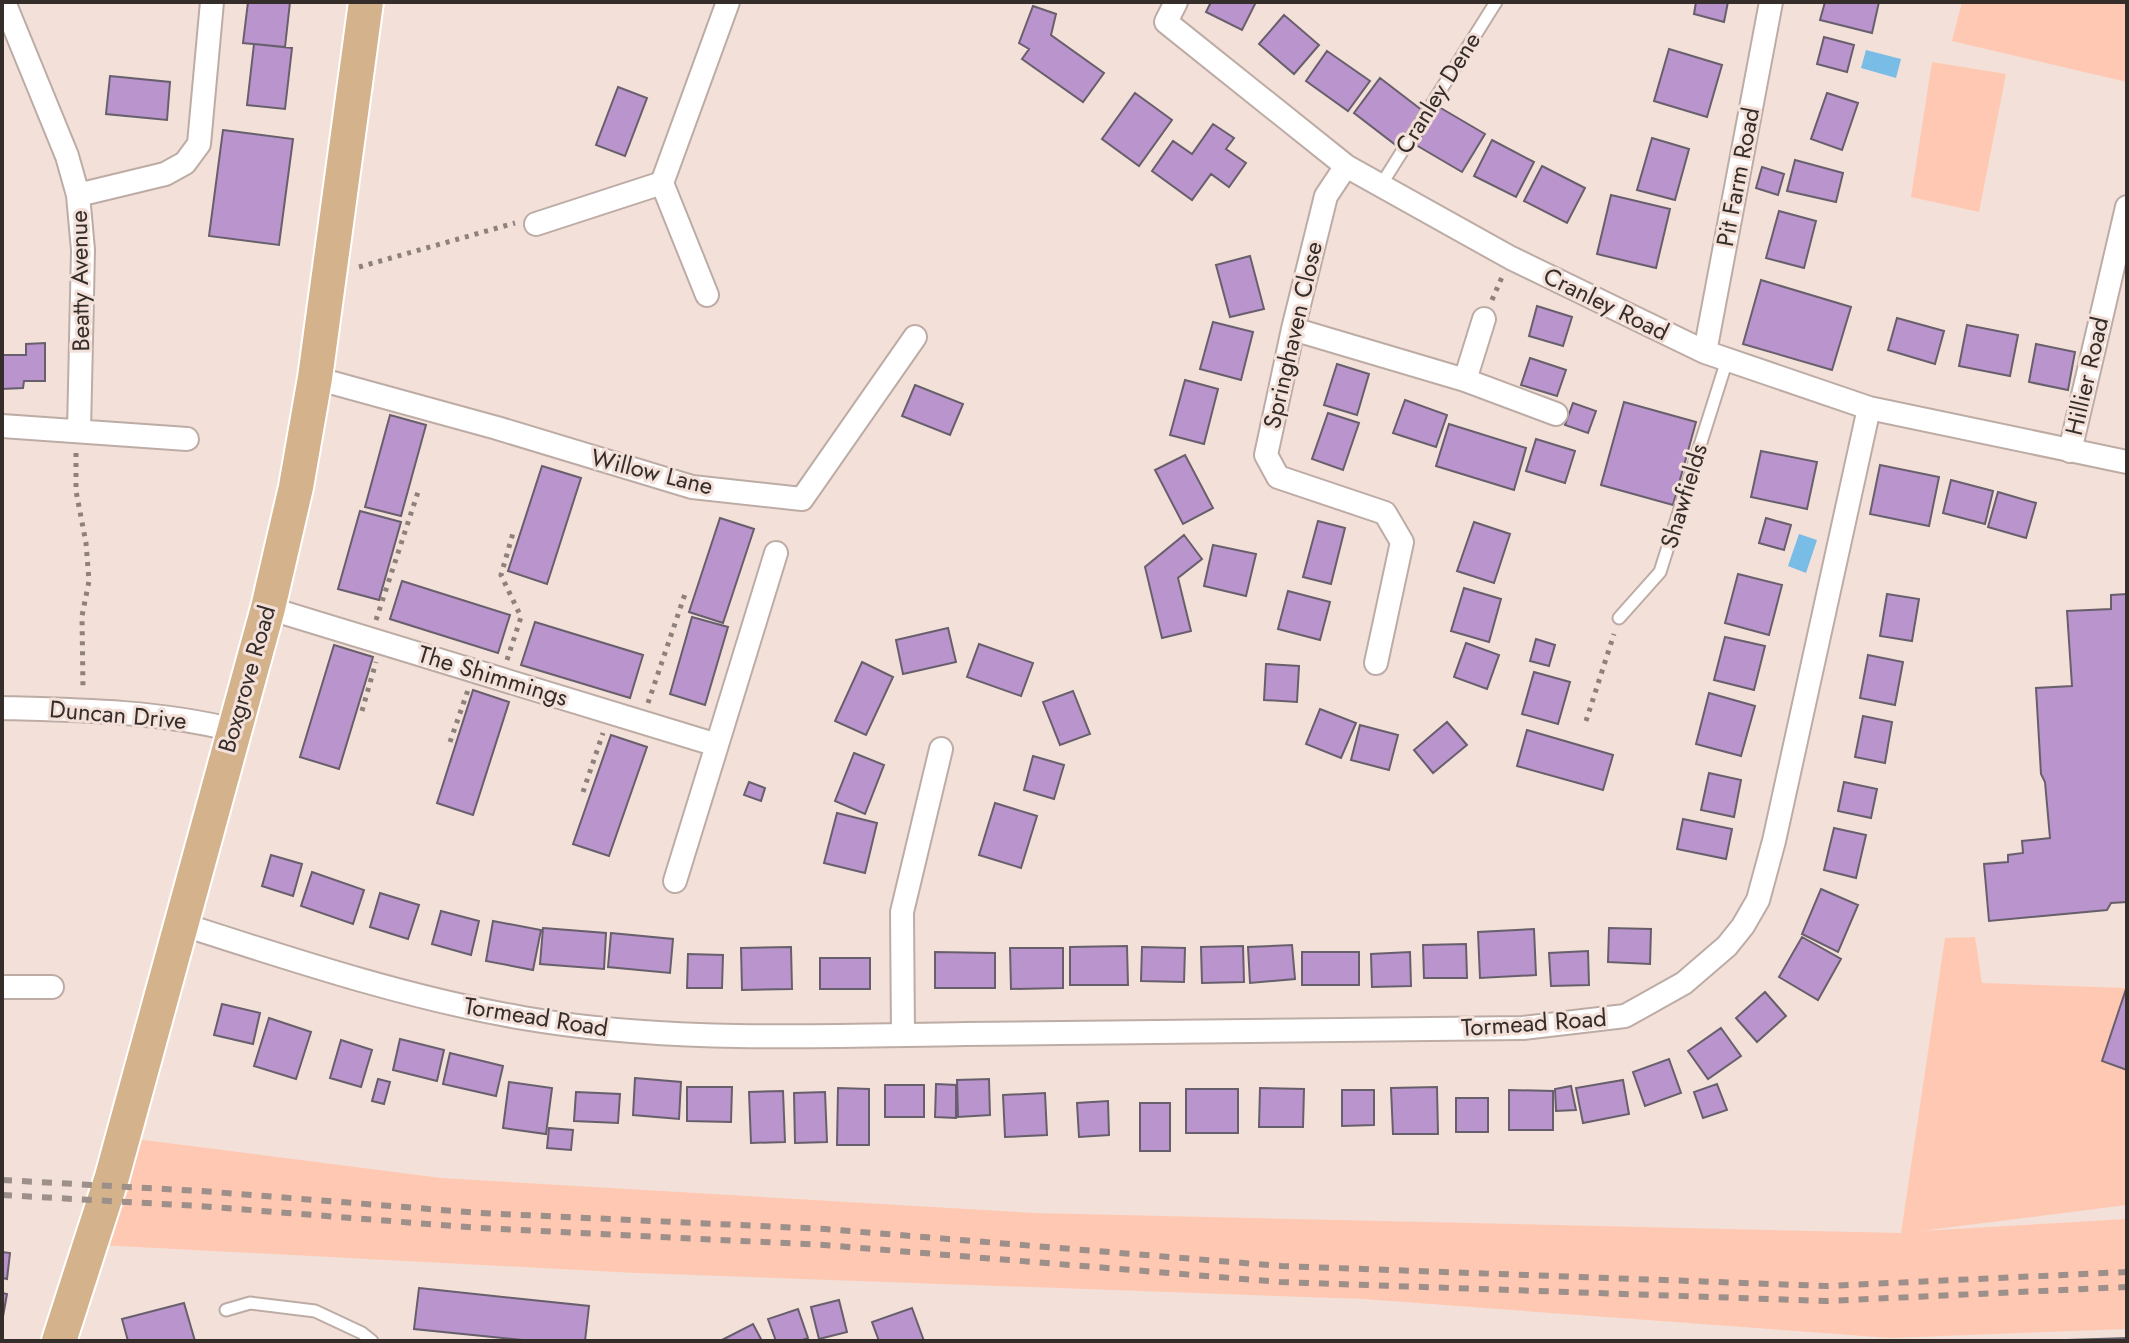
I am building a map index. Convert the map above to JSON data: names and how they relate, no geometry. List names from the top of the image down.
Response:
{
  "streets": {
    "main road": ["Boxgrove Road"],
    "street": [
      "Pit Farm Road",
      "Beatty Avenue",
      "Cranley Road",
      "Springhaven Close",
      "Hillier Road",
      "Willow Lane",
      "The Shimmings",
      "Duncan Drive",
      "Tormead Road"
    ],
    "lane": ["Cranley Dene", "Shawfields"]
  },
  "crossings": [
    ["Cranley Dene", "Cranley Road"],
    ["Pit Farm Road", "Cranley Road"],
    ["Cranley Road", "Springhaven Close"],
    ["Cranley Road", "Hillier Road"],
    ["Cranley Road", "Shawfields"],
    ["Cranley Road", "Tormead Road"],
    ["Willow Lane", "Boxgrove Road"],
    ["The Shimmings", "Boxgrove Road"],
    ["Boxgrove Road", "Duncan Drive"],
    ["Boxgrove Road", "Tormead Road"]
  ]
}
